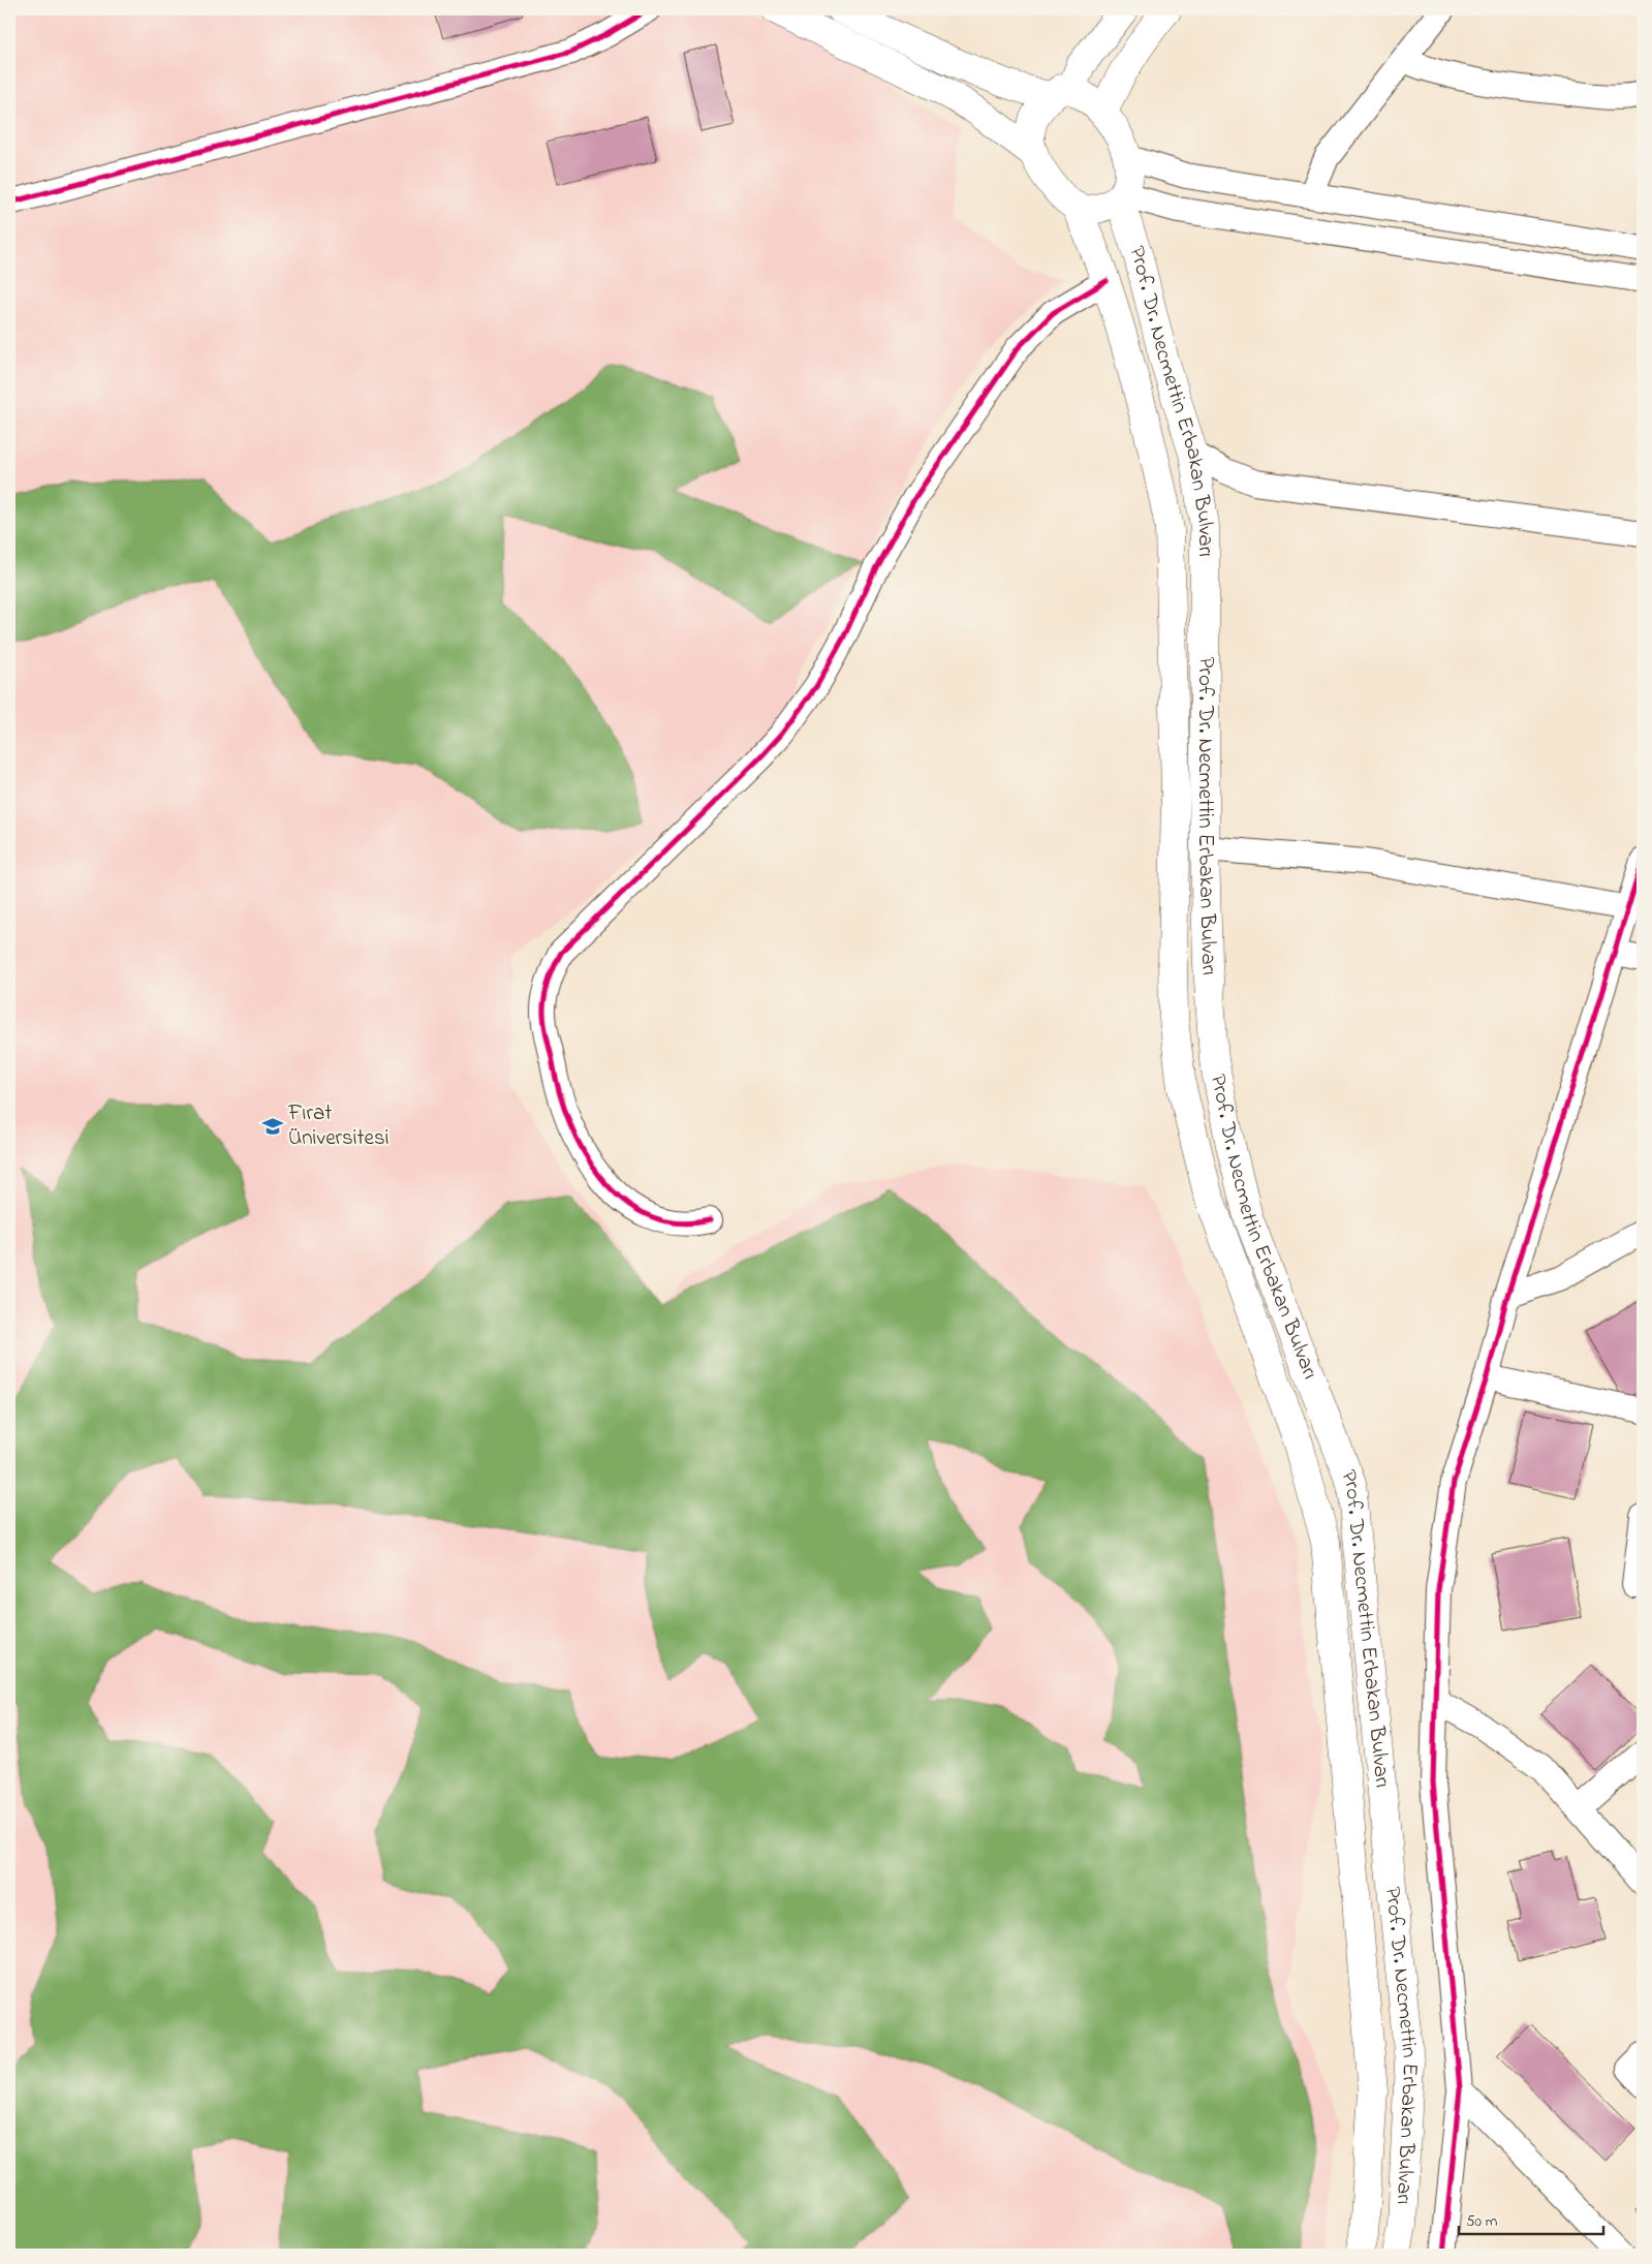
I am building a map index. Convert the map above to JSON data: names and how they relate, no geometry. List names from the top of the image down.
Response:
{
  "streets": {
    "main road": ["Prof. Dr. Necmettin Erbakan Bulvarı"]
  },
  "places": {
    "school or university": ["Fırat Üniversitesi"]
  },
  "scale_bar": "50 m"
}
